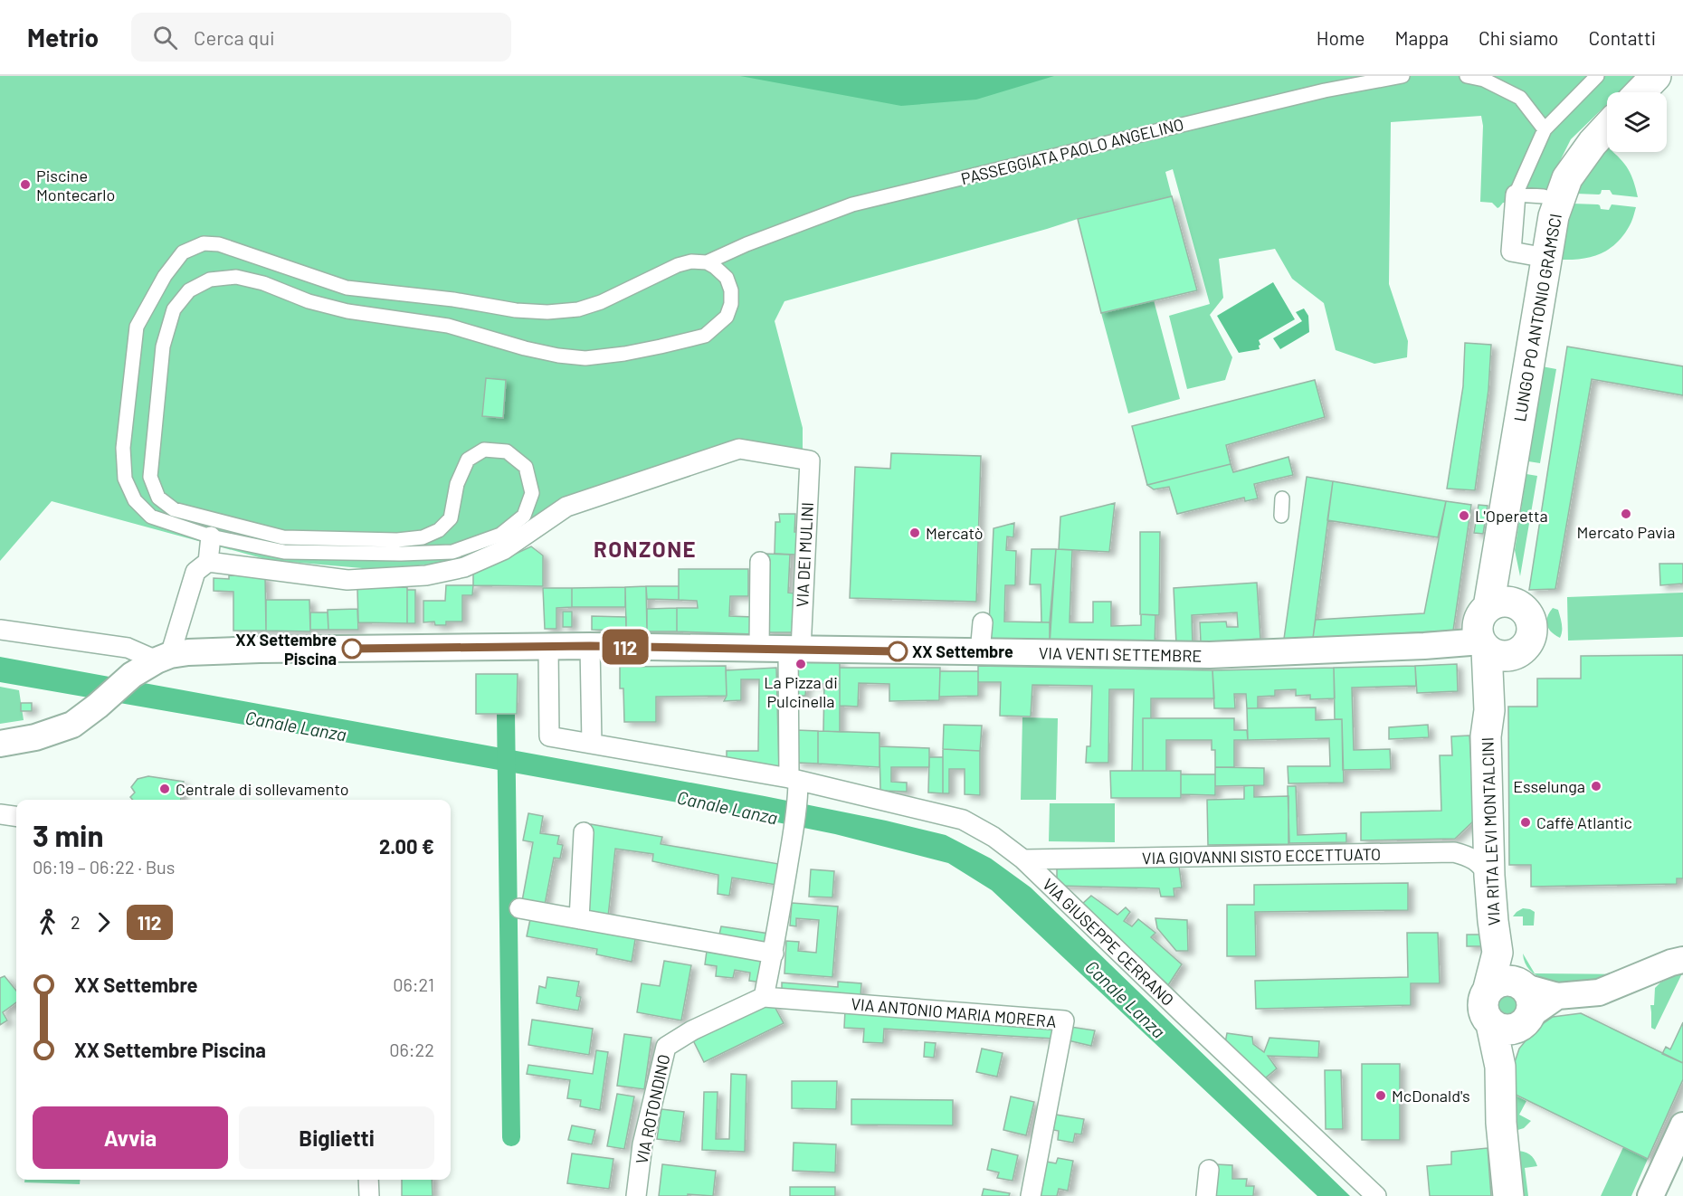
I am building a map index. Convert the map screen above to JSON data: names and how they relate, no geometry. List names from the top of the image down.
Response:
{
  "streets": {
    "main road": ["LUNGO PO ANTONIO GRAMSCI", "VIA VENTI SETTEMBRE", "VIA RITA LEVI MONTALCINI"],
    "street": [
      "PASSEGGIATA PAOLO ANGELINO",
      "VIA DEI MULINI",
      "VIA GIOVANNI SISTO ECCETTUATO",
      "VIA GIUSEPPE CERRANO",
      "VIA ANTONIO MARIA MORERA",
      "VIA ROTONDINO"
    ]
  },
  "crossings": [
    ["LUNGO PO ANTONIO GRAMSCI", "VIA VENTI SETTEMBRE"],
    ["LUNGO PO ANTONIO GRAMSCI", "VIA RITA LEVI MONTALCINI"],
    ["VIA DEI MULINI", "VIA VENTI SETTEMBRE"],
    ["VIA VENTI SETTEMBRE", "VIA RITA LEVI MONTALCINI"],
    ["VIA VENTI SETTEMBRE", "VIA GIUSEPPE CERRANO"],
    ["VIA RITA LEVI MONTALCINI", "VIA GIOVANNI SISTO ECCETTUATO"],
    ["VIA GIOVANNI SISTO ECCETTUATO", "VIA GIUSEPPE CERRANO"],
    ["VIA ANTONIO MARIA MORERA", "VIA ROTONDINO"]
  ],
  "districts": ["RONZONE"],
  "water": ["Canale Lanza"],
  "places": [
    "Piscine Montecarlo",
    "Mercato Pavia",
    "L'Operetta",
    "Mercatò",
    "XX Settembre Piscina",
    "XX Settembre",
    "La Pizza di Pulcinella",
    "Esselunga",
    "Centrale di sollevamento",
    "Caffè Atlantic",
    "McDonald's"
  ],
  "lines": ["bus line 112"],
  "page": {
    "header": "Metrio",
    "search": "Cerca qui",
    "nav": [
      "Home",
      "Mappa",
      "Chi siamo",
      "Contatti"
    ],
    "on_map": "112",
    "heading": ["3 min", "06:19 – 06:22 · Bus", "2.00 €"],
    "legs": ["2", "112"],
    "list": [
      {
        "name": "XX Settembre",
        "value": "06:21"
      },
      {
        "name": "XX Settembre Piscina",
        "value": "06:22"
      }
    ],
    "buttons": ["Avvia", "Biglietti"]
  }
}
